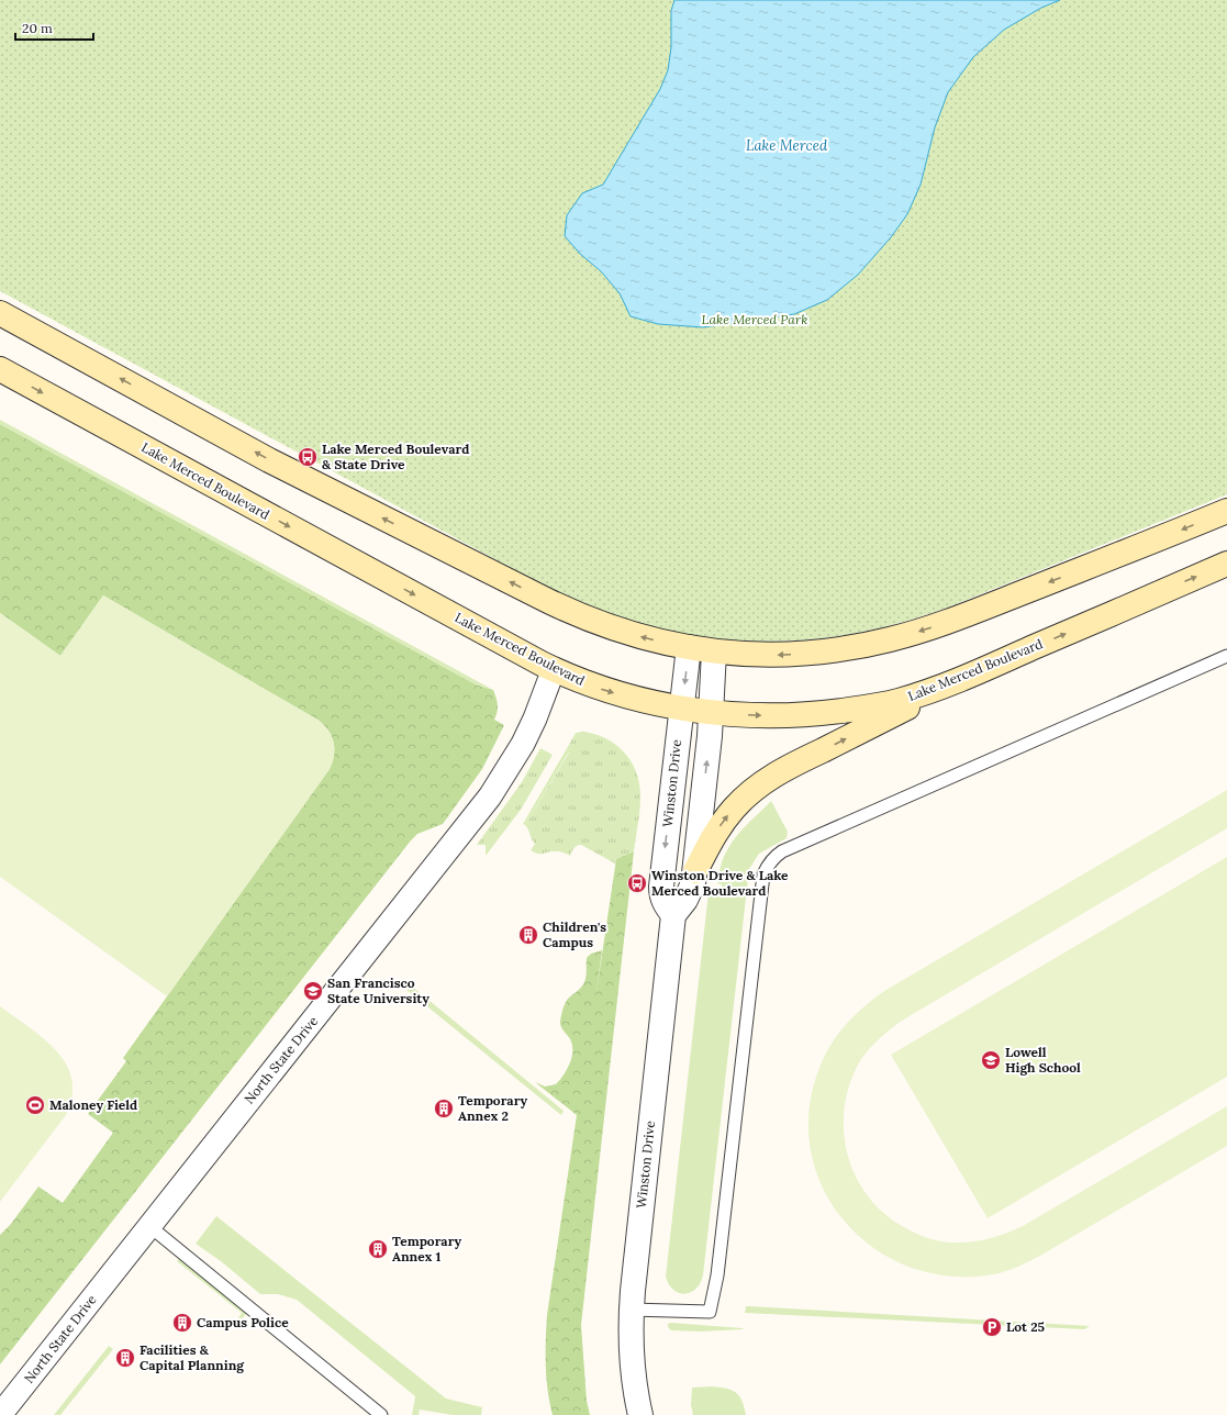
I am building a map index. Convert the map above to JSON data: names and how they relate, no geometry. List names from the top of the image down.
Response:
{
  "streets": {
    "main road": ["Lake Merced Boulevard"],
    "street": ["Winston Drive", "North State Drive"]
  },
  "crossings": [
    ["Lake Merced Boulevard", "Winston Drive"],
    ["Lake Merced Boulevard", "North State Drive"]
  ],
  "water": ["Lake Merced"],
  "parks": ["Lake Merced Park"],
  "places": {
    "bus stop": ["Lake Merced Boulevard & State Drive", "Winston Drive & Lake Merced Boulevard"],
    "building": [
      "Children's Campus",
      "Temporary Annex 2",
      "Temporary Annex 1",
      "Campus Police",
      "Facilities & Capital Planning"
    ],
    "school or university": ["San Francisco State University", "Lowell High School"],
    "sports": ["Maloney Field"],
    "parking": ["Lot 25"]
  },
  "scale_bar": "20 m"
}
